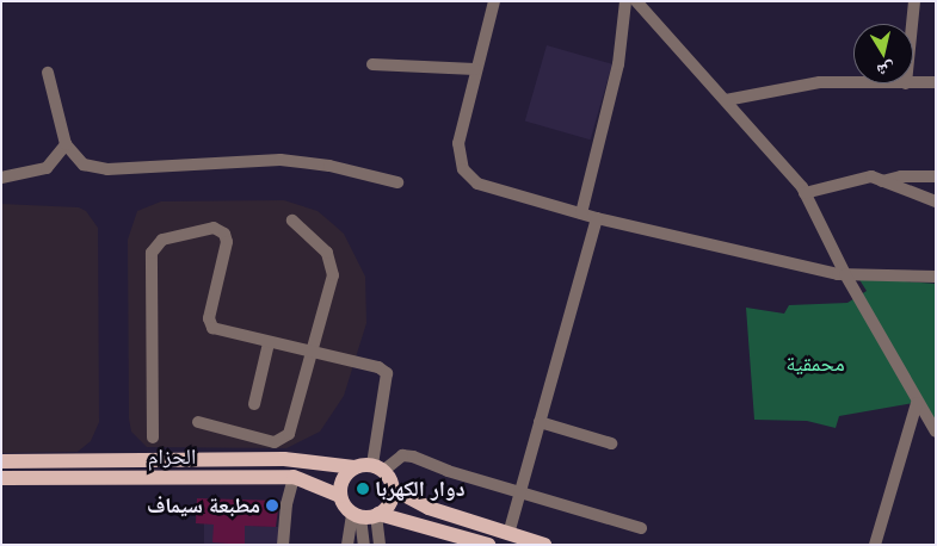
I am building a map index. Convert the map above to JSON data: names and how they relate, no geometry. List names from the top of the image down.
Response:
{
  "streets": {
    "main road": ["الحزام"]
  },
  "parks": ["محمقية"],
  "places": ["دوار الكهربا", "مطبعة سيماف"],
  "north": "bottom"
}
